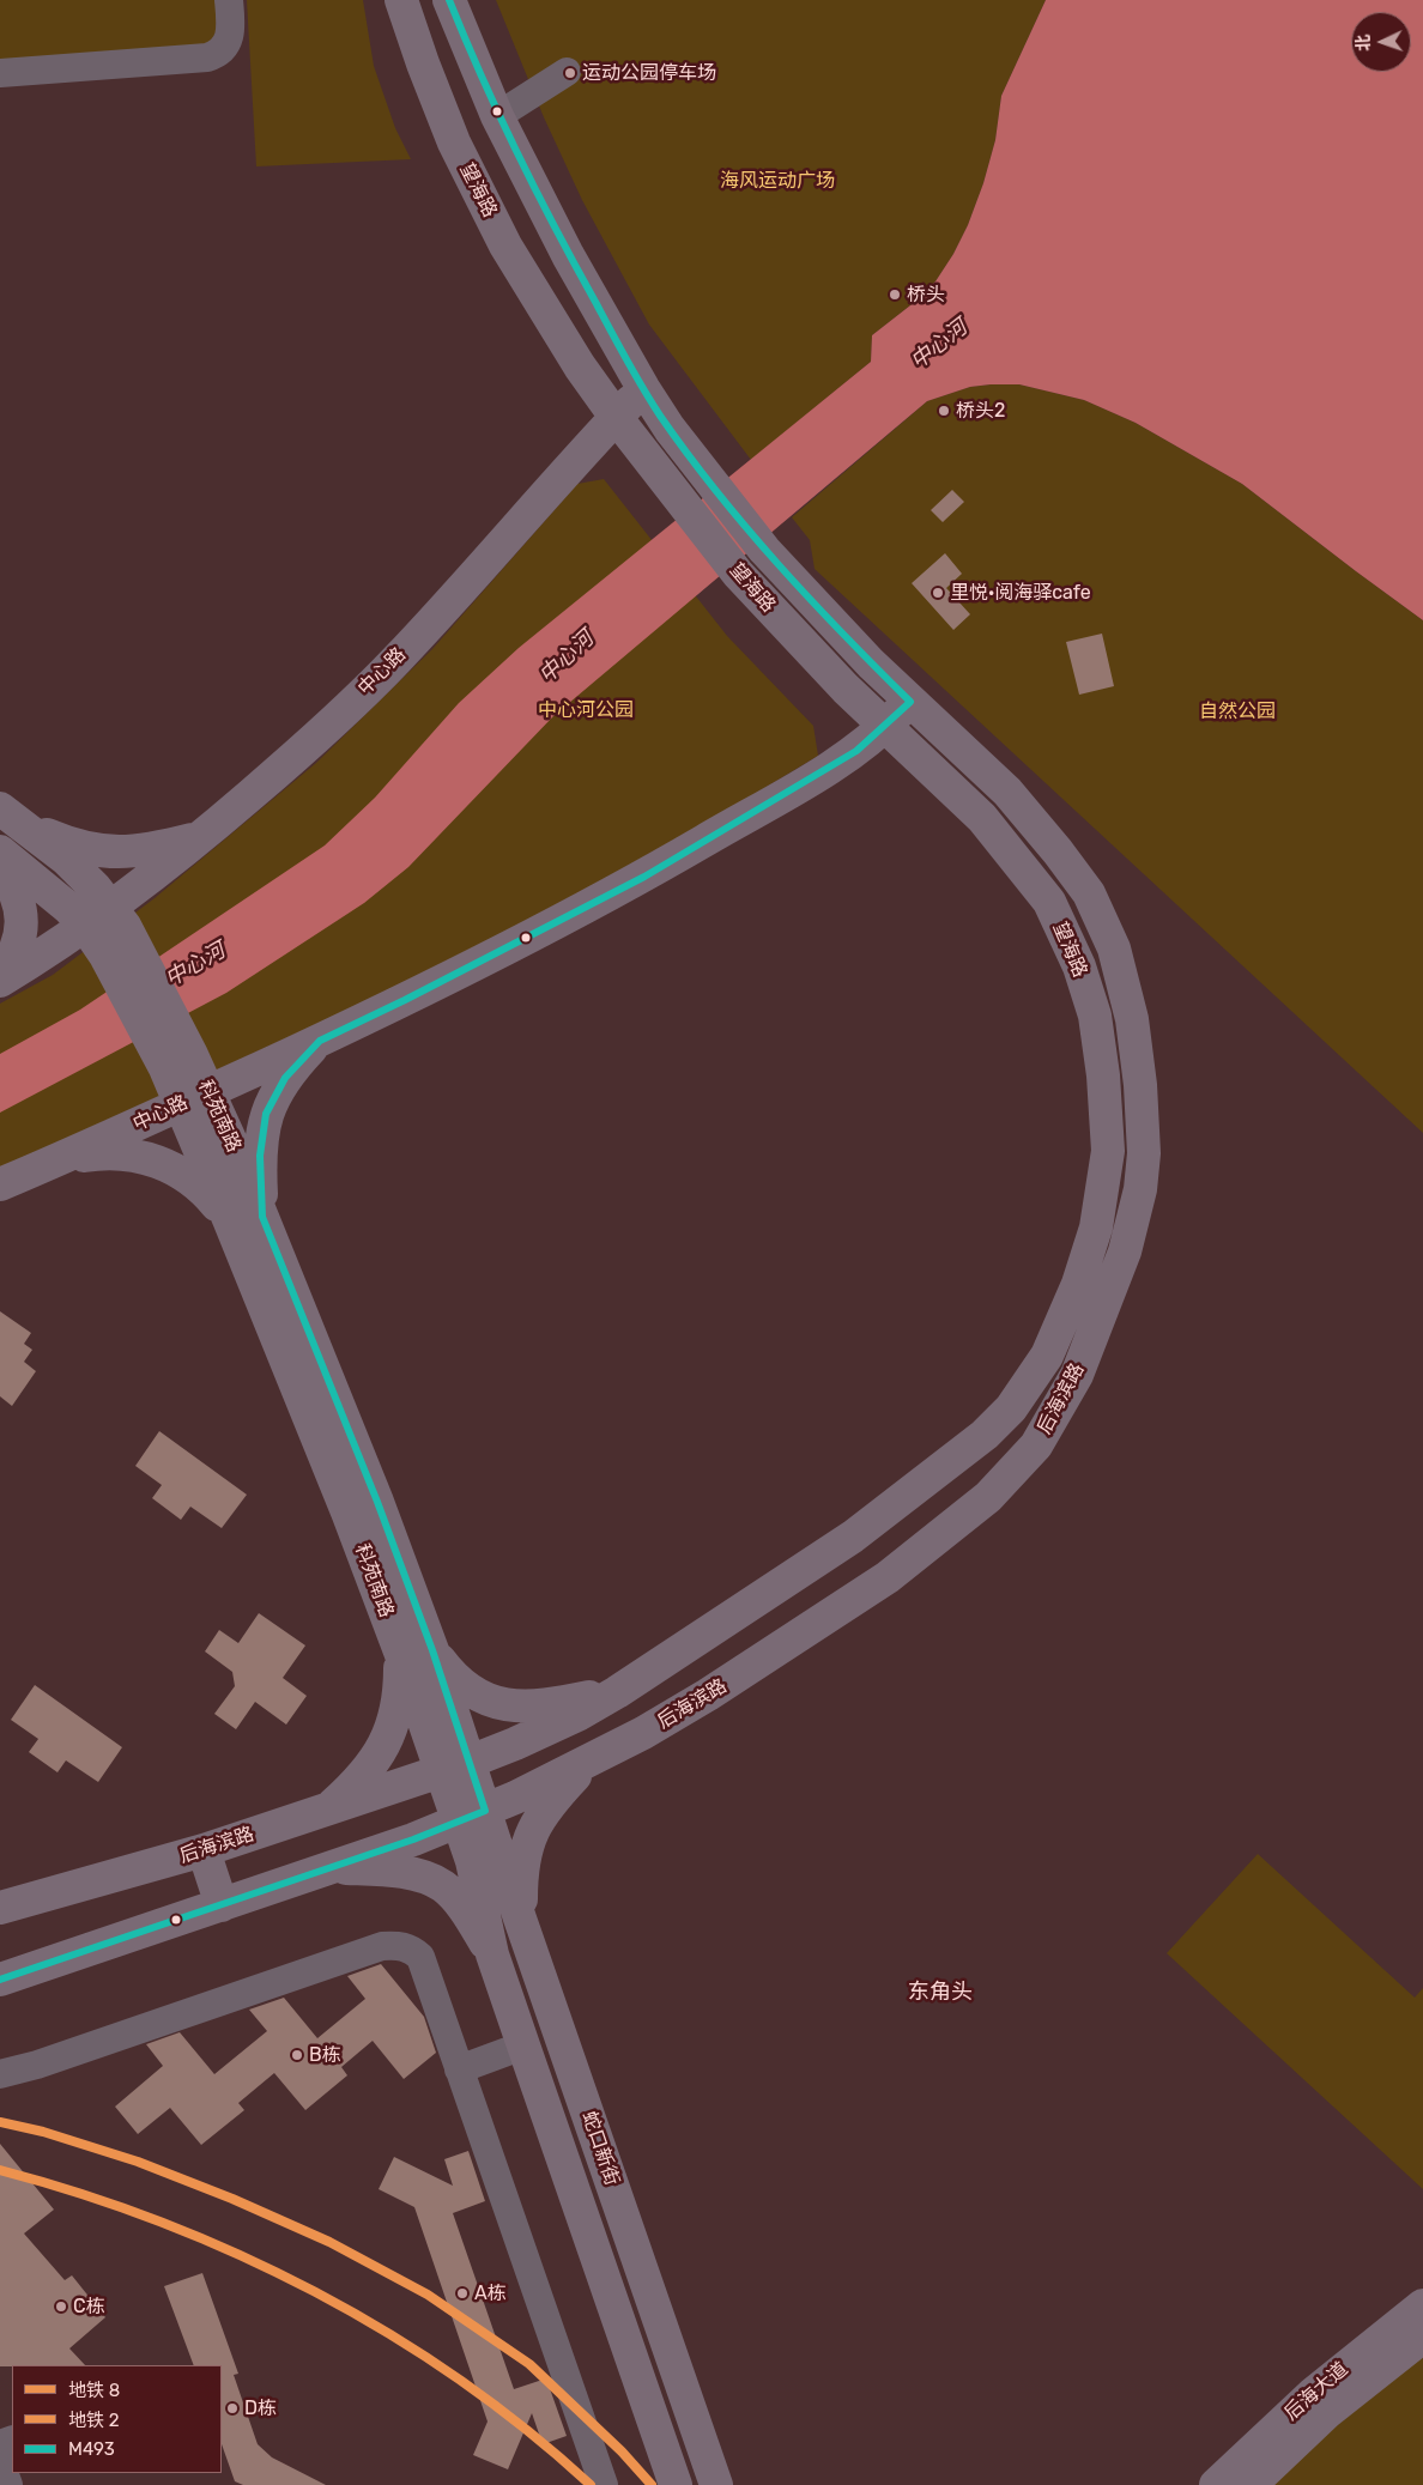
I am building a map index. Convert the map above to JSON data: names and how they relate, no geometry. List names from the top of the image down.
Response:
{
  "streets": {
    "main road": [
      "望海路",
      "中心路",
      "科苑南路",
      "后海滨路",
      "蛇口新街",
      "后海大道"
    ]
  },
  "crossings": [
    ["望海路", "中心路"],
    ["望海路", "后海滨路"],
    ["中心路", "科苑南路"],
    ["科苑南路", "后海滨路"],
    ["科苑南路", "蛇口新街"],
    ["后海滨路", "蛇口新街"]
  ],
  "districts": ["东角头"],
  "water": ["中心河"],
  "parks": ["海风运动广场", "中心河公园", "自然公园"],
  "places": [
    "运动公园停车场",
    "桥头",
    "桥头2",
    "里悦·阅海驿cafe",
    "B栋",
    "A栋",
    "C栋",
    "D栋"
  ],
  "lines": ["transit line M493", "metro line 8", "metro line 2"],
  "legend": ["地铁 8", "地铁 2", "M493"],
  "north": "left"
}
